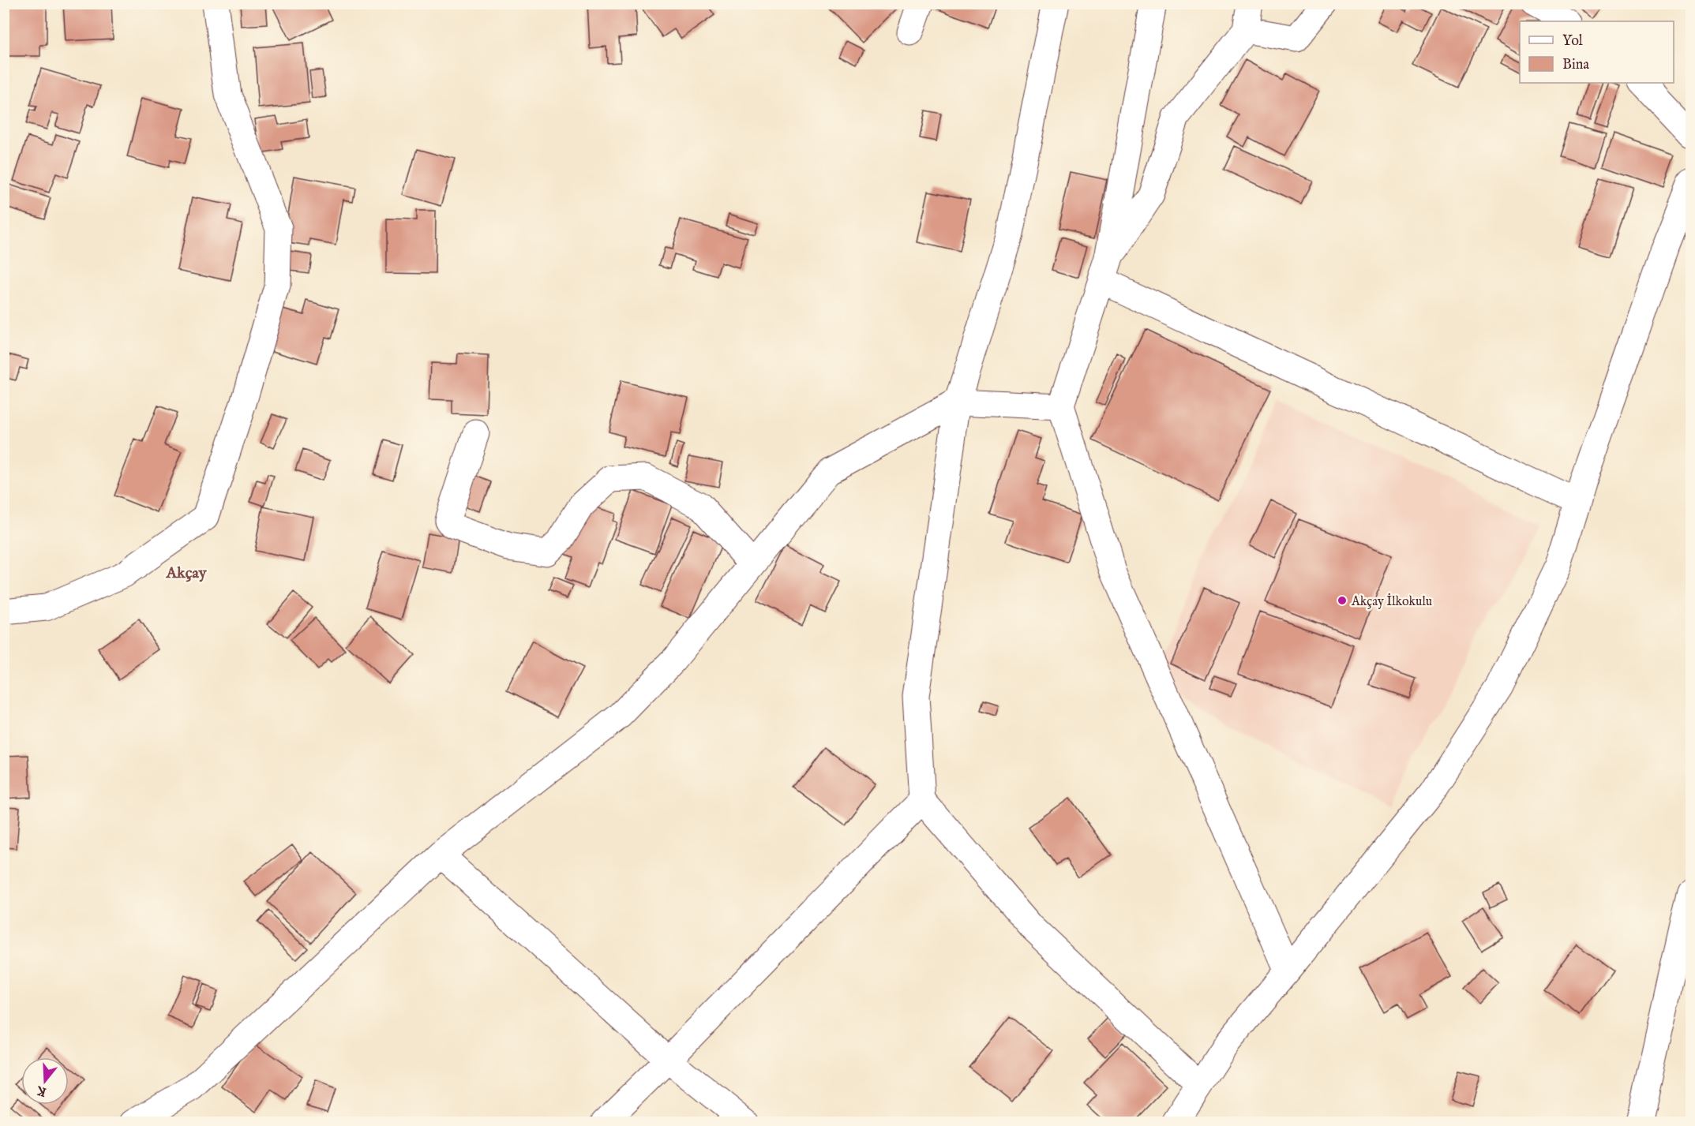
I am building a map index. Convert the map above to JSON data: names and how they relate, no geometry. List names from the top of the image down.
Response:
{
  "districts": ["Akçay"],
  "places": ["Akçay İlkokulu"],
  "legend": ["Yol", "Bina"],
  "north": "bottom"
}
